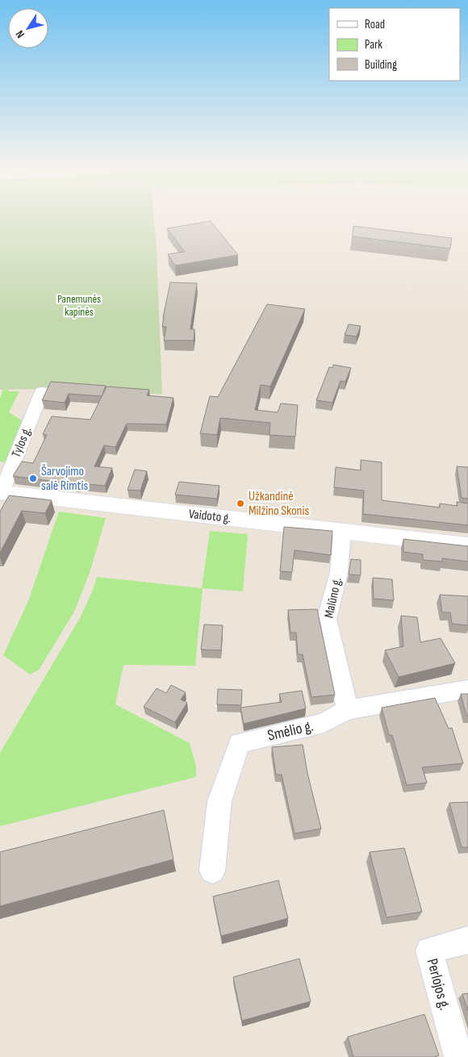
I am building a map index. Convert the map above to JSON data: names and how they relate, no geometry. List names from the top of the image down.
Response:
{
  "streets": {
    "main road": ["Vaidoto g."],
    "street": [
      "Tylos g.",
      "Malūno g.",
      "Smėlio g.",
      "Perlojos g."
    ]
  },
  "crossings": [
    ["Tylos g.", "Vaidoto g."],
    ["Vaidoto g.", "Malūno g."],
    ["Malūno g.", "Smėlio g."]
  ],
  "parks": ["Panemunės kapinės"],
  "places": ["Šarvojimo salė Rimtis", "Užkandinė Milžino Skonis"],
  "legend": ["Road", "Park", "Building"],
  "north": "bottom left"
}
